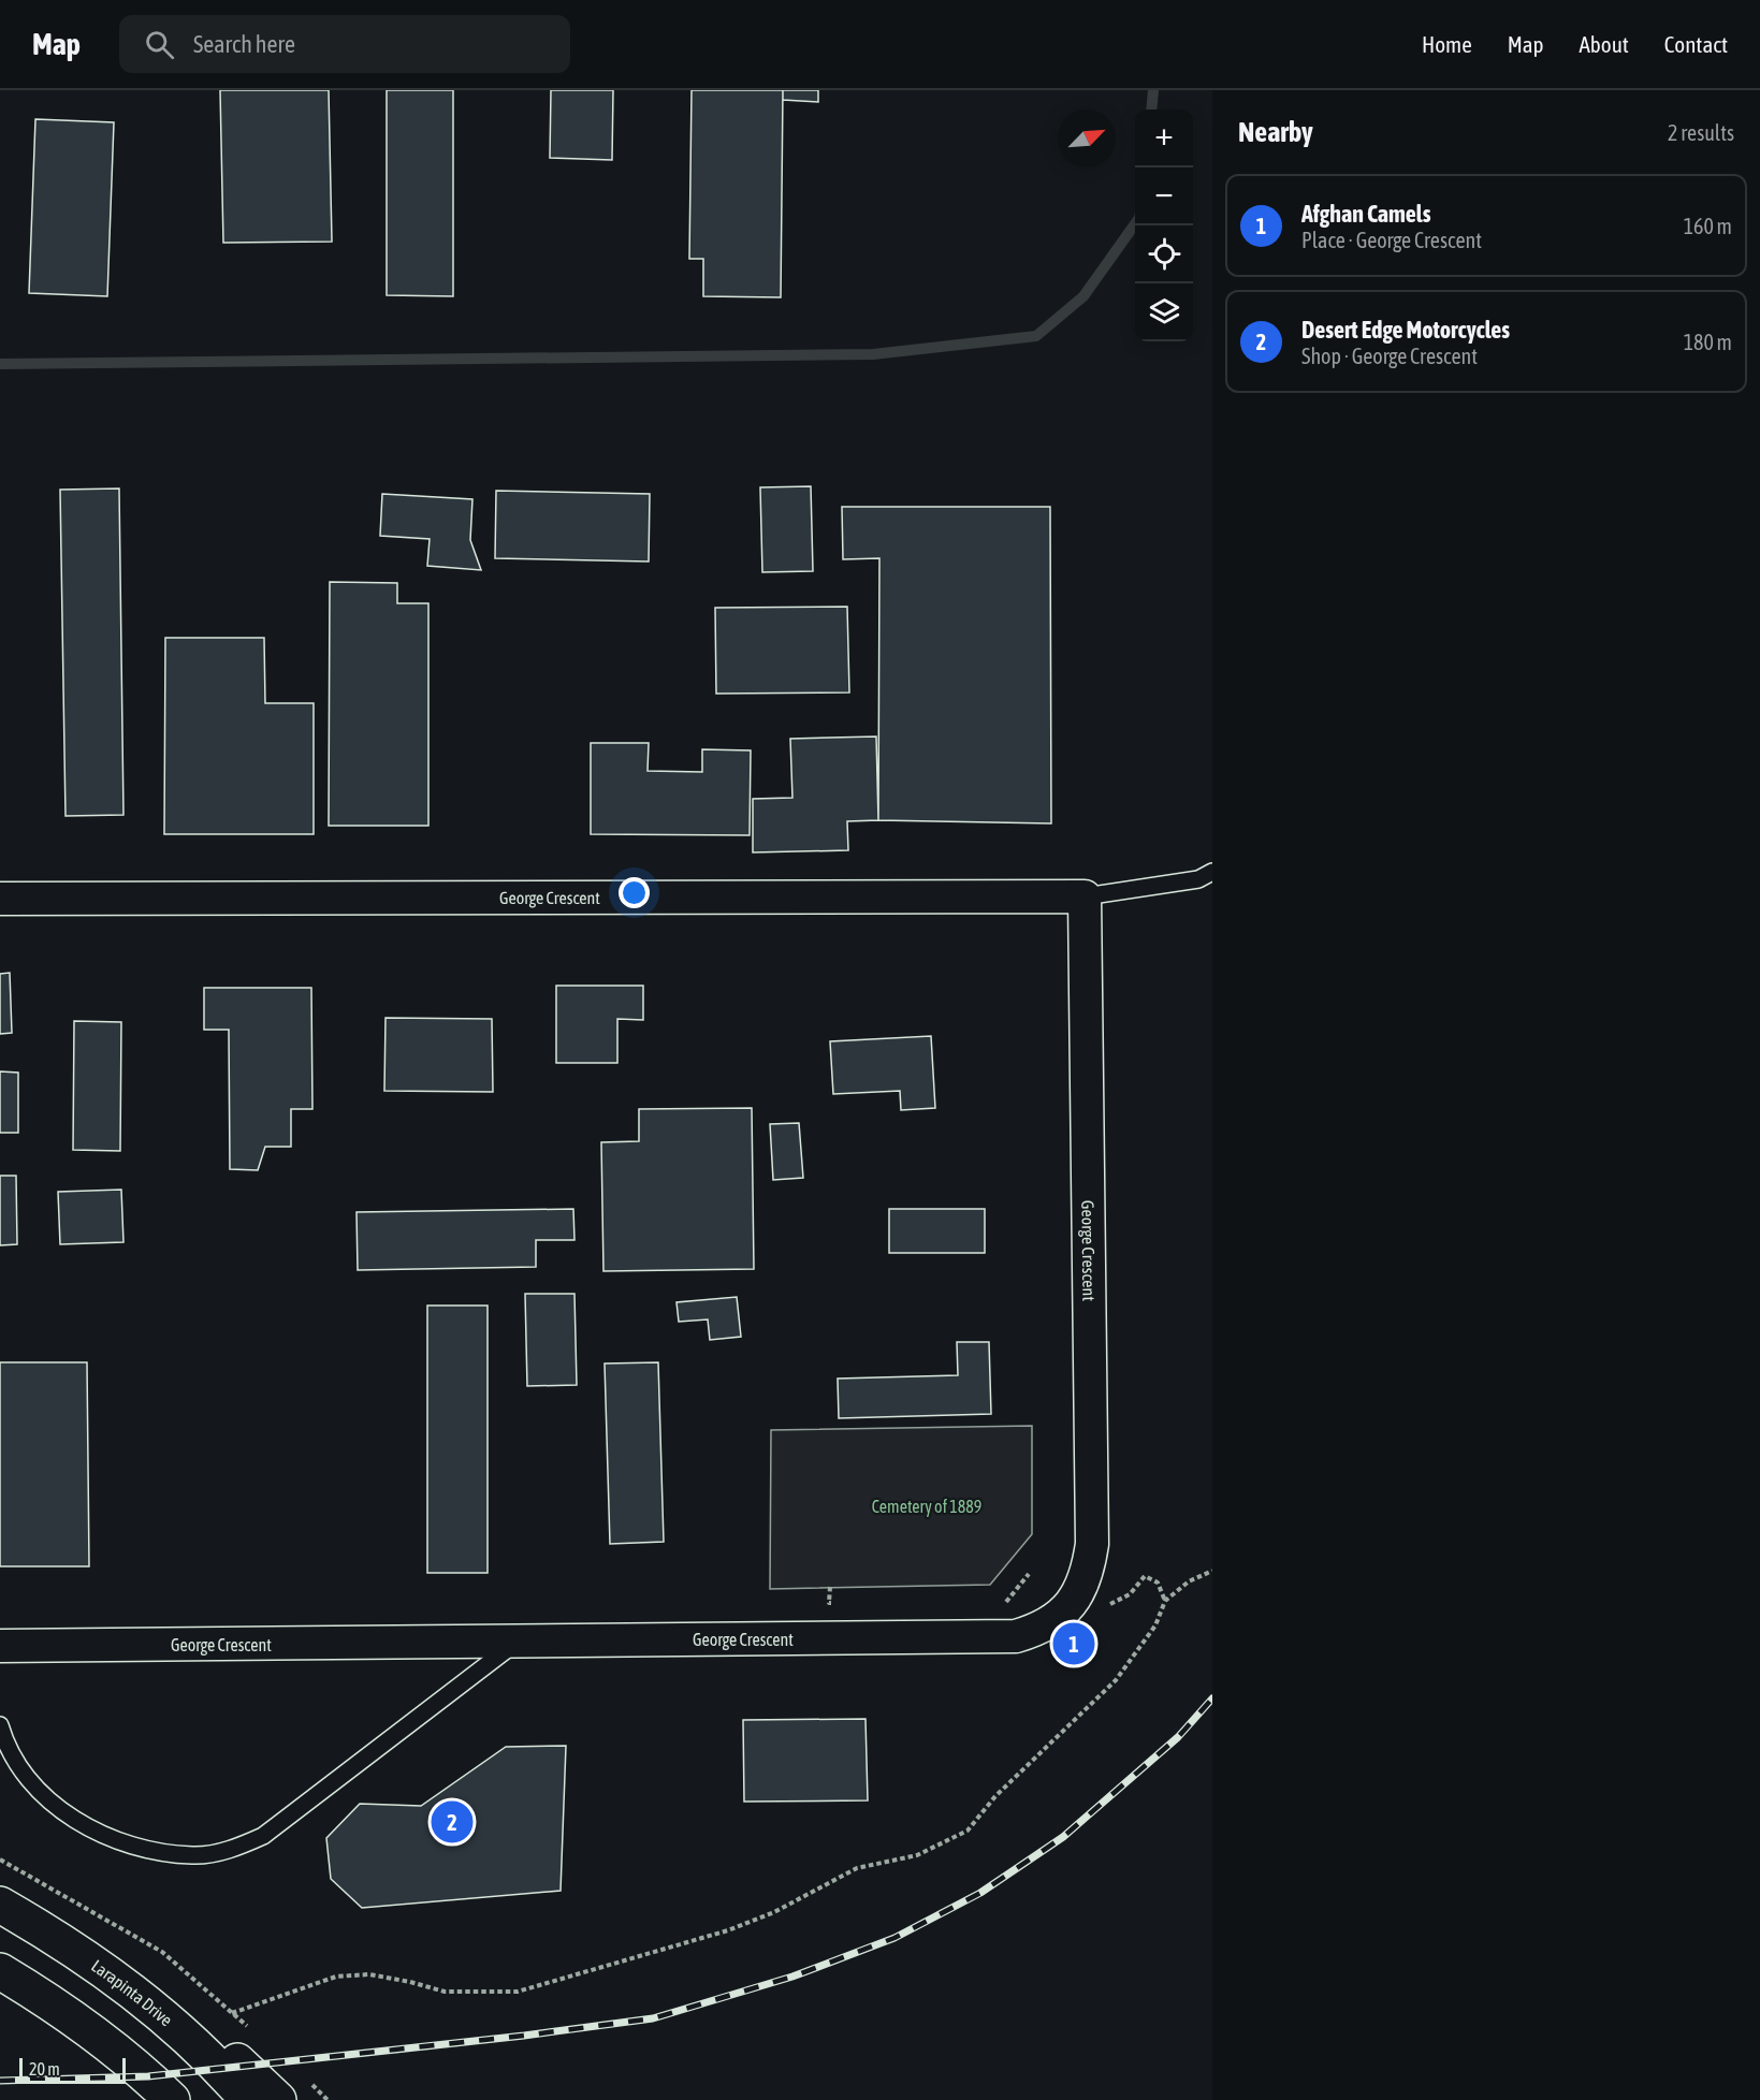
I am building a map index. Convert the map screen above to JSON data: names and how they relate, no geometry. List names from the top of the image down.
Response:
{
  "streets": {
    "main road": ["Larapinta Drive"],
    "street": ["George Crescent"]
  },
  "parks": ["Cemetery of 1889"],
  "scale_bar": "20 m",
  "north": "top right",
  "page": {
    "header": "Map",
    "search": "Search here",
    "nav": [
      "Home",
      "Map",
      "About",
      "Contact"
    ],
    "heading": ["Nearby", "2 results"],
    "map_buttons": ["+", "−"],
    "list": [
      {
        "mark": "1",
        "name": "Afghan Camels",
        "note": "Place · George Crescent",
        "value": "160 m"
      },
      {
        "mark": "2",
        "name": "Desert Edge Motorcycles",
        "note": "Shop · George Crescent",
        "value": "180 m"
      }
    ],
    "pins": ["1", "2"],
    "scale": "20 m"
  }
}
